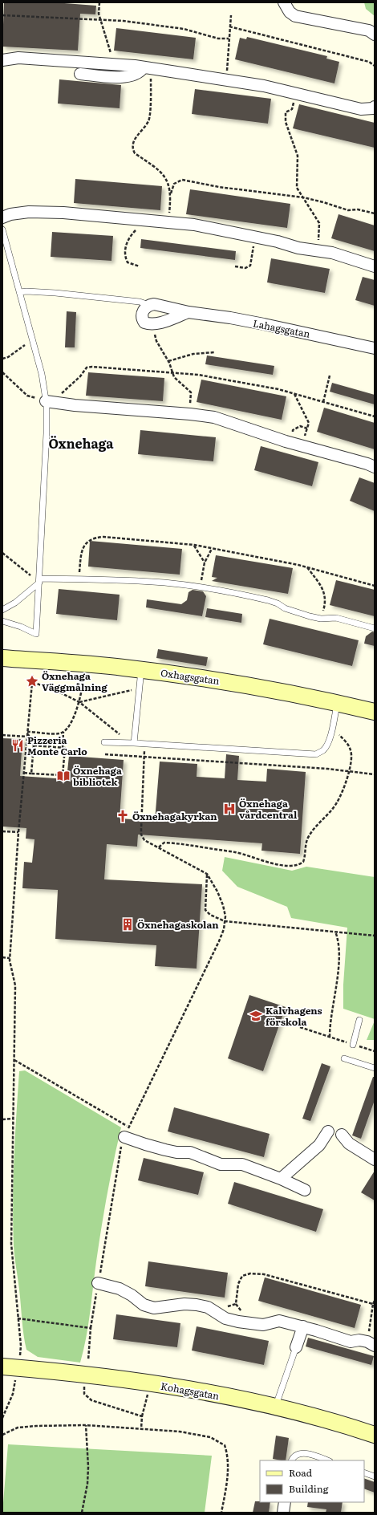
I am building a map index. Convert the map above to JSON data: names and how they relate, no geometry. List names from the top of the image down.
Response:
{
  "streets": {
    "street": ["Lahagsgatan", "Oxhagsgatan", "Kohagsgatan"]
  },
  "districts": ["Öxnehaga"],
  "places": {
    "place": ["Öxnehaga Väggmålning"],
    "restaurant": ["Pizzeria Monte Carlo"],
    "library": ["Öxnehaga bibliotek"],
    "hospital": ["Öxnehaga vårdcentral"],
    "church": ["Öxnehagakyrkan"],
    "building": ["Öxnehagaskolan"],
    "school or university": ["Kalvhagens förskola"]
  },
  "legend": ["Road", "Building"]
}
